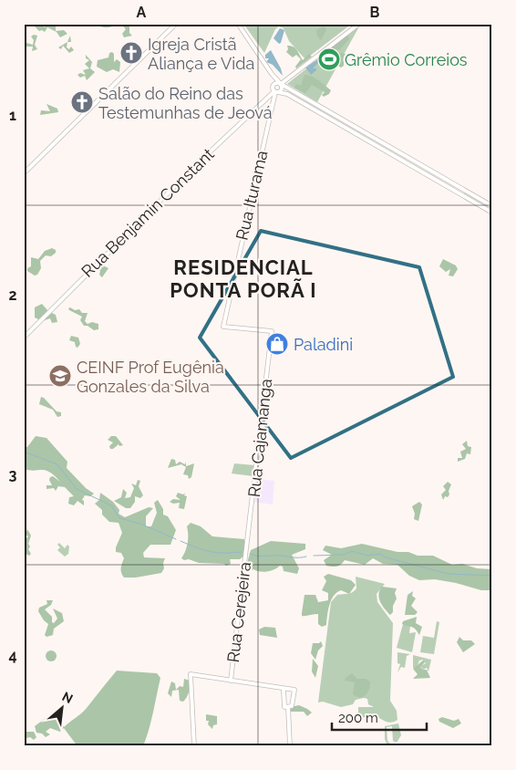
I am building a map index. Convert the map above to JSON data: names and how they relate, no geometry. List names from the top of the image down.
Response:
{
  "streets": {
    "street": [
      "Rua Iturama",
      "Rua Benjamin Constant",
      "Rua Cajamanga",
      "Rua Cerejeira"
    ]
  },
  "crossings": [
    ["Rua Iturama", "Rua Benjamin Constant"],
    ["Rua Iturama", "Rua Cajamanga"],
    ["Rua Cajamanga", "Rua Cerejeira"]
  ],
  "districts": ["RESIDENCIAL PONTA PORÃ I"],
  "places": {
    "church": ["Igreja Cristã Aliança e Vida", "Salão do Reino das Testemunhas de Jeová"],
    "sports": ["Grêmio Correios"],
    "shop": ["Paladini"],
    "school or university": ["CEINF Prof Eugênia Gonzales da Silva"]
  },
  "scale_bar": "200 m",
  "north": "top right",
  "grid": {
    "columns": ["A", "B"],
    "rows": [
      "1",
      "2",
      "3",
      "4"
    ]
  }
}
